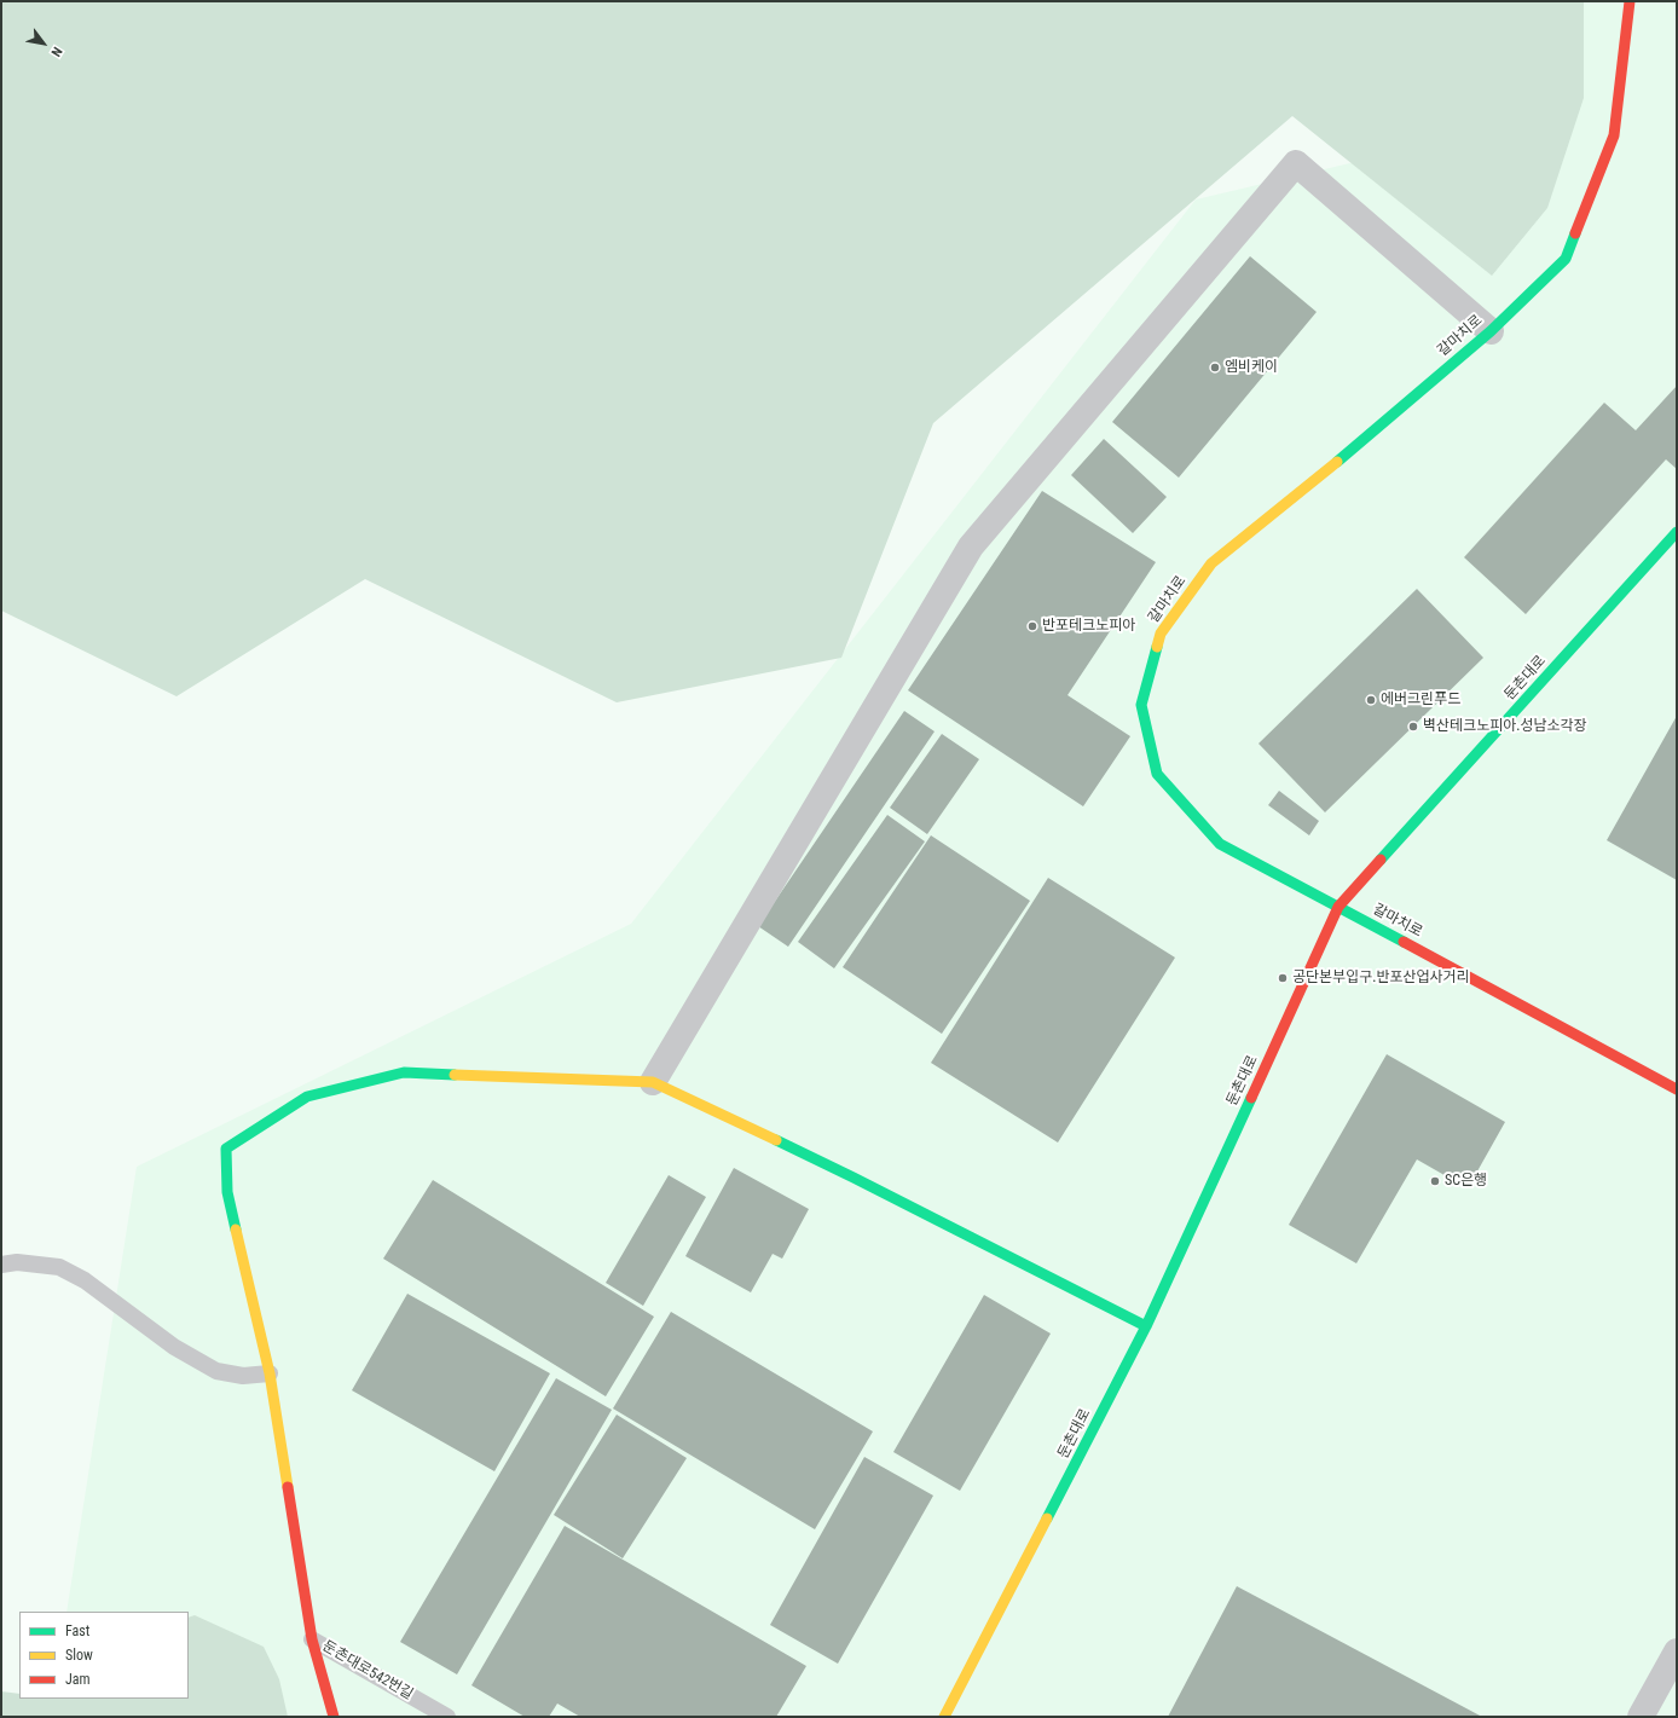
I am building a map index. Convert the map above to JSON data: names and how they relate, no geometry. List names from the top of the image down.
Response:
{
  "streets": {
    "street": ["갈마치로", "둔촌대로"],
    "lane": ["둔촌대로542번길"]
  },
  "crossings": [
    ["갈마치로", "둔촌대로"]
  ],
  "places": [
    "엠비케이",
    "반포테크노피아",
    "에버그린푸드",
    "벽산테크노피아.성남소각장",
    "공단본부입구.반포산업사거리",
    "SC은행"
  ],
  "legend": ["Fast", "Slow", "Jam"],
  "north": "bottom right"
}
